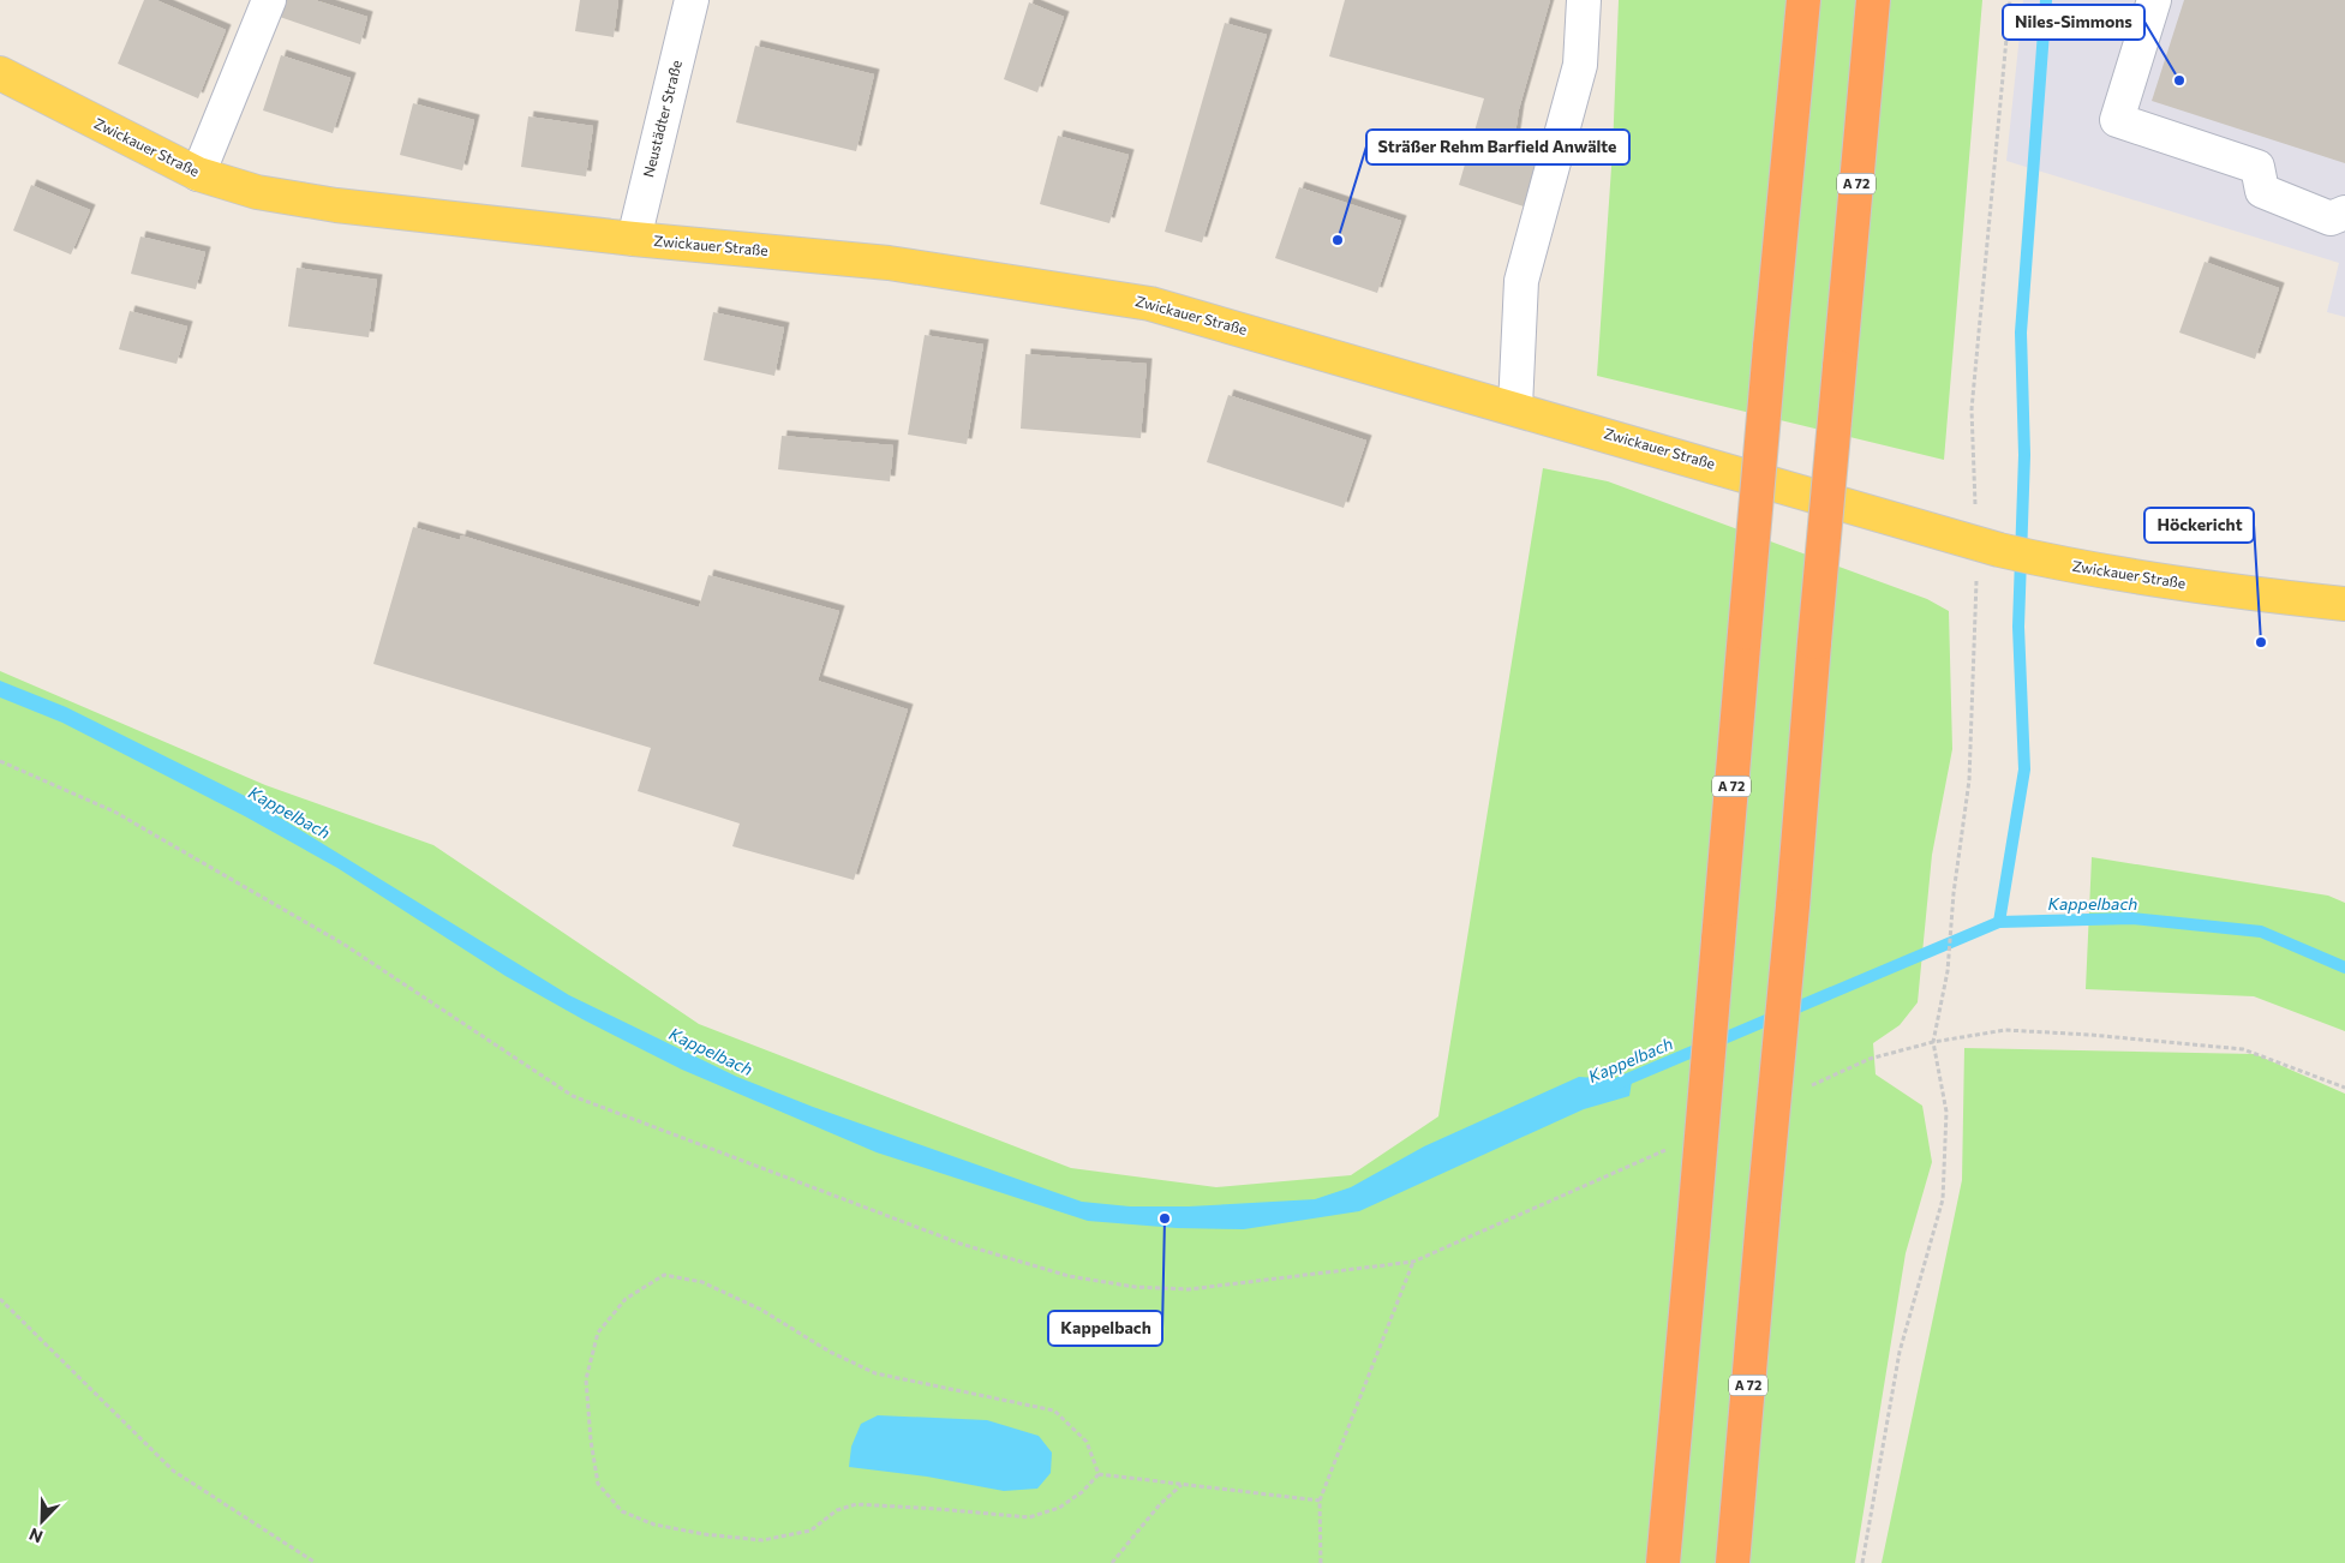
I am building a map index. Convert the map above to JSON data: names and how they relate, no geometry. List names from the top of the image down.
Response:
{
  "streets": {
    "highway": ["A 72"],
    "main road": ["Zwickauer Straße"],
    "street": ["Neustädter Straße"]
  },
  "crossings": [
    ["Neustädter Straße", "Zwickauer Straße"]
  ],
  "water": ["Kappelbach"],
  "places": [
    "Niles-Simmons",
    "Sträßer Rehm Barfield Anwälte",
    "Höckericht",
    "Kappelbach"
  ],
  "north": "bottom left"
}
